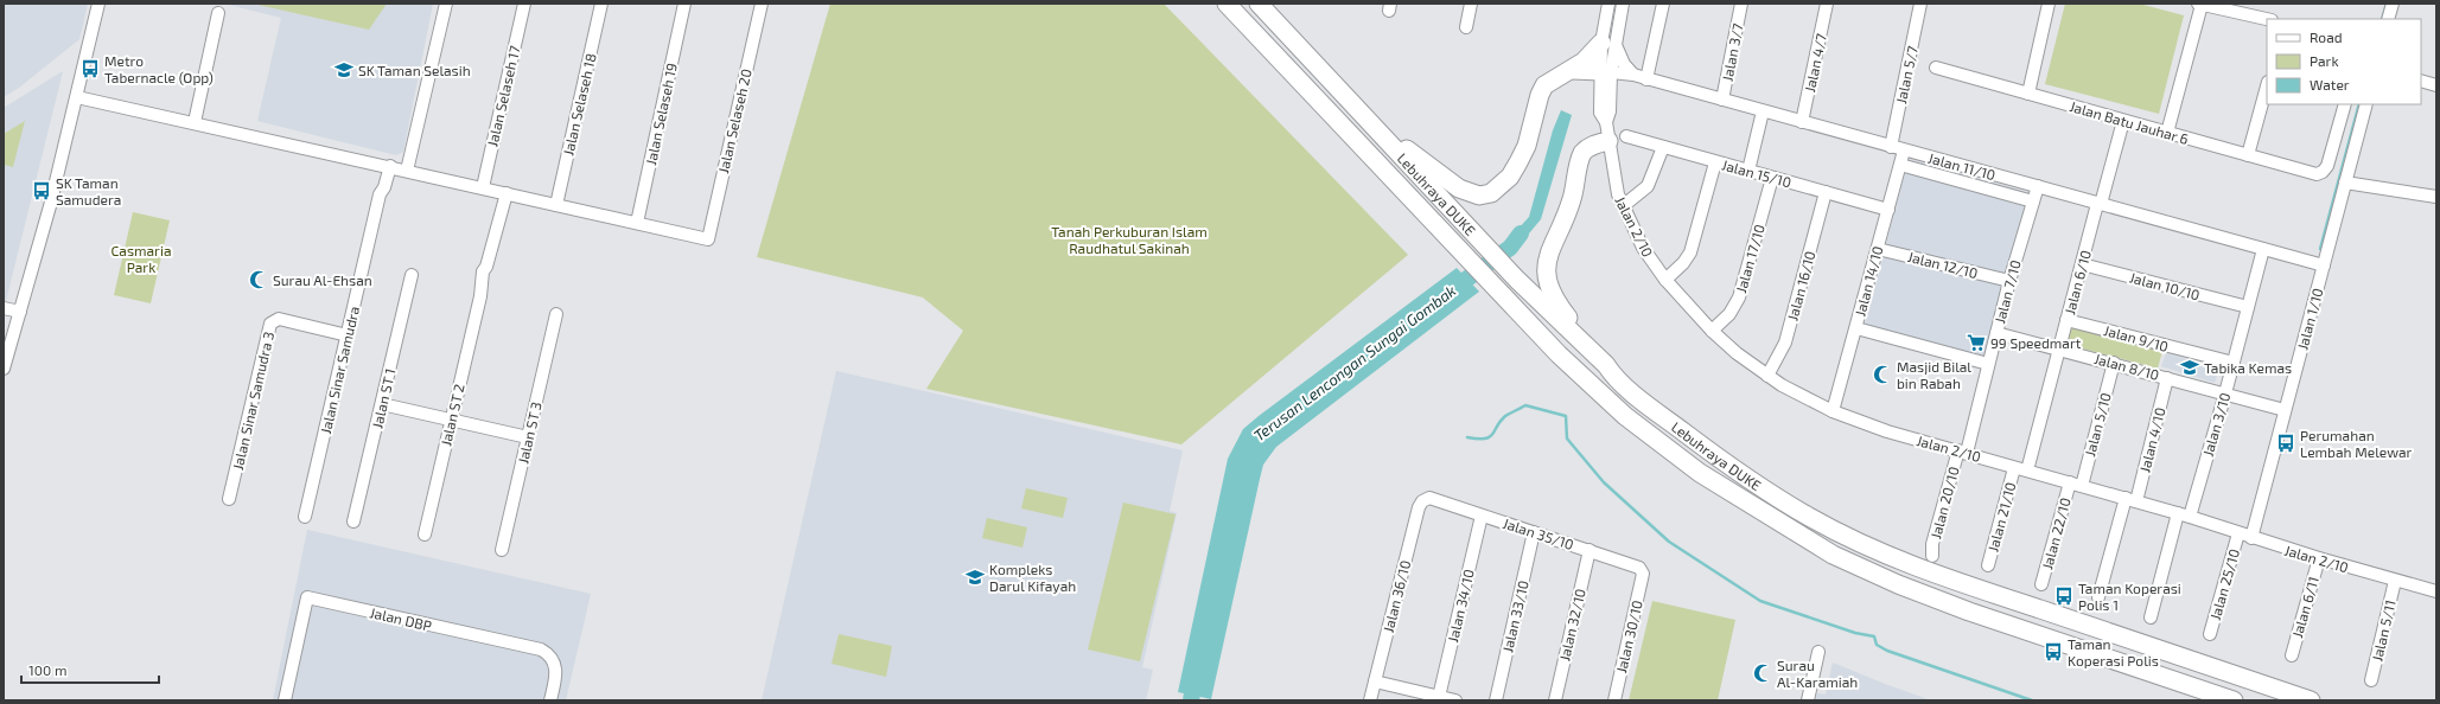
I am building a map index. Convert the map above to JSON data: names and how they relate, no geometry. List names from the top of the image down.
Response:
{
  "streets": {
    "highway": ["Lebuhraya DUKE"],
    "street": [
      "Jalan 3/7",
      "Jalan 4/7",
      "Jalan 5/7",
      "Jalan Selaseh 17",
      "Jalan Selaseh 18",
      "Jalan Selaseh 19",
      "Jalan Selaseh 20",
      "Jalan Batu Jauhar 6",
      "Jalan 11/10",
      "Jalan 15/10",
      "Jalan 2/10",
      "Jalan 17/10",
      "Jalan 12/10",
      "Jalan 14/10",
      "Jalan 6/10",
      "Jalan 16/10",
      "Jalan 10/10",
      "Jalan 7/10",
      "Jalan 1/10",
      "Jalan 9/10",
      "Jalan 8/10",
      "Jalan Sinar Samudra",
      "Jalan ST 1",
      "Jalan Sinar Samudra 3",
      "Jalan ST 2",
      "Jalan 5/10",
      "Jalan 3/10",
      "Jalan ST 3",
      "Jalan 4/10",
      "Jalan 20/10",
      "Jalan 21/10",
      "Jalan 35/10",
      "Jalan 22/10",
      "Jalan 25/10",
      "Jalan 36/10",
      "Jalan 34/10",
      "Jalan 6/11",
      "Jalan 33/10",
      "Jalan DBP",
      "Jalan 32/10",
      "Jalan 5/11",
      "Jalan 30/10"
    ]
  },
  "crossings": [
    ["Jalan 3/7", "Jalan 11/10"],
    ["Jalan 4/7", "Jalan 11/10"],
    ["Jalan 5/7", "Jalan 11/10"],
    ["Jalan Selaseh 19", "Jalan Selaseh 20"],
    ["Jalan Batu Jauhar 6", "Jalan 6/10"],
    ["Jalan 11/10", "Jalan 2/10"],
    ["Jalan 11/10", "Jalan 14/10"],
    ["Jalan 11/10", "Jalan 6/10"],
    ["Jalan 11/10", "Jalan 7/10"],
    ["Jalan 11/10", "Jalan 1/10"],
    ["Jalan 11/10", "Jalan 3/10"],
    ["Jalan 15/10", "Jalan 2/10"],
    ["Jalan 15/10", "Jalan 17/10"],
    ["Jalan 15/10", "Jalan 14/10"],
    ["Jalan 15/10", "Jalan 16/10"],
    ["Jalan 2/10", "Jalan 17/10"],
    ["Jalan 2/10", "Jalan 14/10"],
    ["Jalan 2/10", "Jalan 6/10"],
    ["Jalan 2/10", "Jalan 16/10"],
    ["Jalan 2/10", "Jalan 7/10"],
    ["Jalan 2/10", "Jalan 1/10"],
    ["Jalan 2/10", "Jalan 5/10"],
    ["Jalan 2/10", "Jalan 3/10"],
    ["Jalan 2/10", "Jalan 4/10"],
    ["Jalan 2/10", "Jalan 20/10"],
    ["Jalan 2/10", "Jalan 21/10"],
    ["Jalan 2/10", "Jalan 22/10"],
    ["Jalan 2/10", "Jalan 25/10"],
    ["Jalan 2/10", "Jalan 6/11"],
    ["Jalan 2/10", "Jalan 5/11"],
    ["Jalan 12/10", "Jalan 14/10"],
    ["Jalan 12/10", "Jalan 7/10"],
    ["Jalan 6/10", "Jalan 10/10"],
    ["Jalan 6/10", "Jalan 9/10"],
    ["Jalan 6/10", "Jalan 8/10"],
    ["Jalan 10/10", "Jalan 3/10"],
    ["Jalan 7/10", "Jalan 8/10"],
    ["Jalan 7/10", "Jalan 20/10"],
    ["Jalan 1/10", "Jalan 8/10"],
    ["Jalan 9/10", "Jalan 3/10"],
    ["Jalan 8/10", "Jalan 5/10"],
    ["Jalan 8/10", "Jalan 3/10"],
    ["Jalan 8/10", "Jalan 4/10"],
    ["Jalan Sinar Samudra", "Jalan Sinar Samudra 3"],
    ["Jalan 35/10", "Jalan 36/10"],
    ["Jalan 35/10", "Jalan 34/10"],
    ["Jalan 35/10", "Jalan 33/10"],
    ["Jalan 35/10", "Jalan 32/10"],
    ["Jalan 35/10", "Jalan 30/10"]
  ],
  "water": ["Terusan Lencongan Sungai Gombak"],
  "parks": ["Tanah Perkuburan Islam Raudhatul Sakinah", "Casmaria Park"],
  "places": {
    "bus stop": [
      "Metro Tabernacle (Opp)",
      "SK Taman Samudera",
      "Perumahan Lembah Melewar",
      "Taman Koperasi Polis 1",
      "Taman Koperasi Polis"
    ],
    "school or university": ["SK Taman Selasih", "Tabika Kemas", "Kompleks Darul Kifayah"],
    "mosque": ["Surau Al-Ehsan", "Masjid Bilal bin Rabah", "Surau Al-Karamiah"],
    "supermarket": ["99 Speedmart"]
  },
  "legend": ["Road", "Park", "Water"],
  "scale_bar": "100 m"
}
